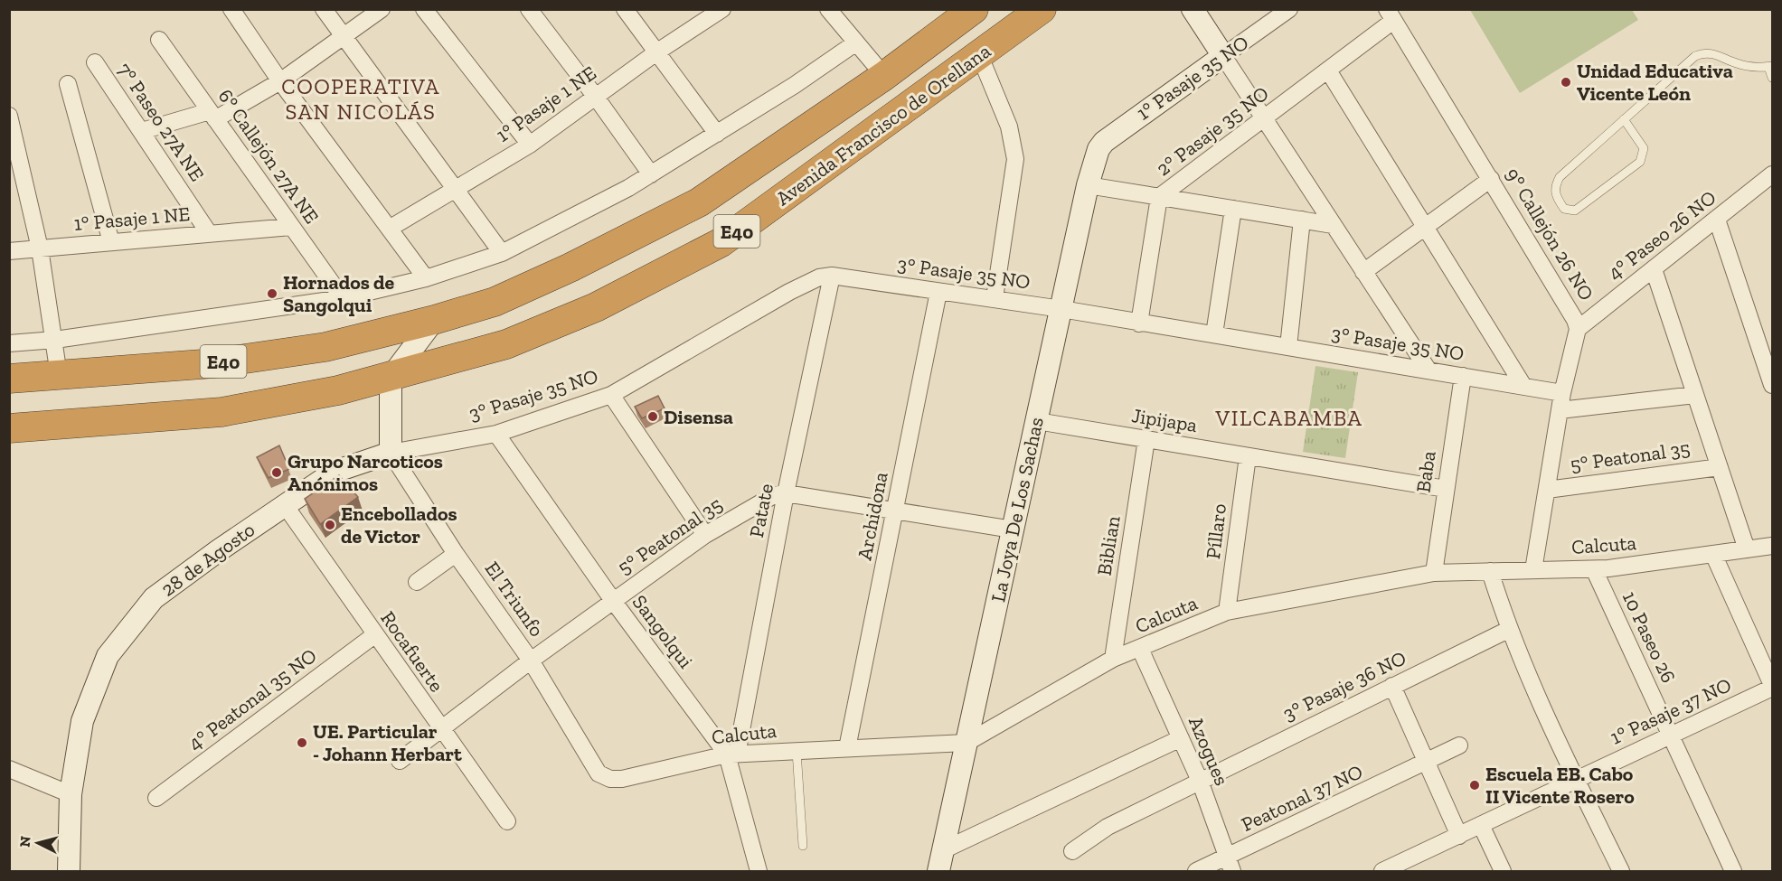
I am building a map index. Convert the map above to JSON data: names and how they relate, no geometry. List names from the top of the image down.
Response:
{
  "streets": {
    "highway": ["Avenida Francisco de Orellana", "E40"],
    "street": [
      "1° Pasaje 35 NO",
      "1° Pasaje 1 NE",
      "7° Paseo 27A NE",
      "2° Pasaje 35 NO",
      "6° Callejón 27A NE",
      "9° Callejón 26 NO",
      "4° Paseo 26 NO",
      "3° Pasaje 35 NO",
      "Jipijapa",
      "5° Peatonal 35",
      "Baba",
      "La Joya De Los Sachas",
      "Patate",
      "Archidona",
      "Píllaro",
      "Calcuta",
      "Biblian",
      "28 de Agosto",
      "El Triunfo",
      "Sangolqui",
      "10 Paseo 26",
      "Rocafuerte",
      "3° Pasaje 36 NO",
      "4° Peatonal 35 NO",
      "1° Pasaje 37 NO",
      "Azogues",
      "Peatonal 37 NO"
    ]
  },
  "crossings": [
    ["1° Pasaje 35 NO", "La Joya De Los Sachas"],
    ["1° Pasaje 1 NE", "7° Paseo 27A NE"],
    ["1° Pasaje 1 NE", "6° Callejón 27A NE"],
    ["2° Pasaje 35 NO", "9° Callejón 26 NO"],
    ["2° Pasaje 35 NO", "3° Pasaje 35 NO"],
    ["9° Callejón 26 NO", "4° Paseo 26 NO"],
    ["9° Callejón 26 NO", "3° Pasaje 35 NO"],
    ["9° Callejón 26 NO", "5° Peatonal 35"],
    ["9° Callejón 26 NO", "Calcuta"],
    ["3° Pasaje 35 NO", "Baba"],
    ["3° Pasaje 35 NO", "La Joya De Los Sachas"],
    ["3° Pasaje 35 NO", "Patate"],
    ["3° Pasaje 35 NO", "Archidona"],
    ["3° Pasaje 35 NO", "28 de Agosto"],
    ["3° Pasaje 35 NO", "El Triunfo"],
    ["3° Pasaje 35 NO", "Sangolqui"],
    ["Jipijapa", "Baba"],
    ["Jipijapa", "La Joya De Los Sachas"],
    ["Jipijapa", "Píllaro"],
    ["Jipijapa", "Biblian"],
    ["5° Peatonal 35", "Patate"],
    ["5° Peatonal 35", "El Triunfo"],
    ["5° Peatonal 35", "Sangolqui"],
    ["5° Peatonal 35", "Rocafuerte"],
    ["Baba", "Calcuta"],
    ["La Joya De Los Sachas", "Calcuta"],
    ["Patate", "Calcuta"],
    ["Patate", "Sangolqui"],
    ["Archidona", "Calcuta"],
    ["Píllaro", "Calcuta"],
    ["Calcuta", "Biblian"],
    ["Calcuta", "El Triunfo"],
    ["Calcuta", "Sangolqui"],
    ["Calcuta", "10 Paseo 26"],
    ["Calcuta", "Azogues"],
    ["28 de Agosto", "El Triunfo"],
    ["28 de Agosto", "Rocafuerte"],
    ["10 Paseo 26", "1° Pasaje 37 NO"],
    ["Rocafuerte", "4° Peatonal 35 NO"],
    ["3° Pasaje 36 NO", "Azogues"],
    ["Azogues", "Peatonal 37 NO"]
  ],
  "districts": ["COOPERATIVA SAN NICOLÁS", "VILCABAMBA"],
  "places": [
    "Unidad Educativa Vicente León",
    "Hornados de Sangolqui",
    "Disensa",
    "Grupo Narcoticos Anónimos",
    "Encebollados de Victor",
    "UE. Particular - Johann Herbart",
    "Escuela EB. Cabo II Vicente Rosero"
  ],
  "north": "left"
}
